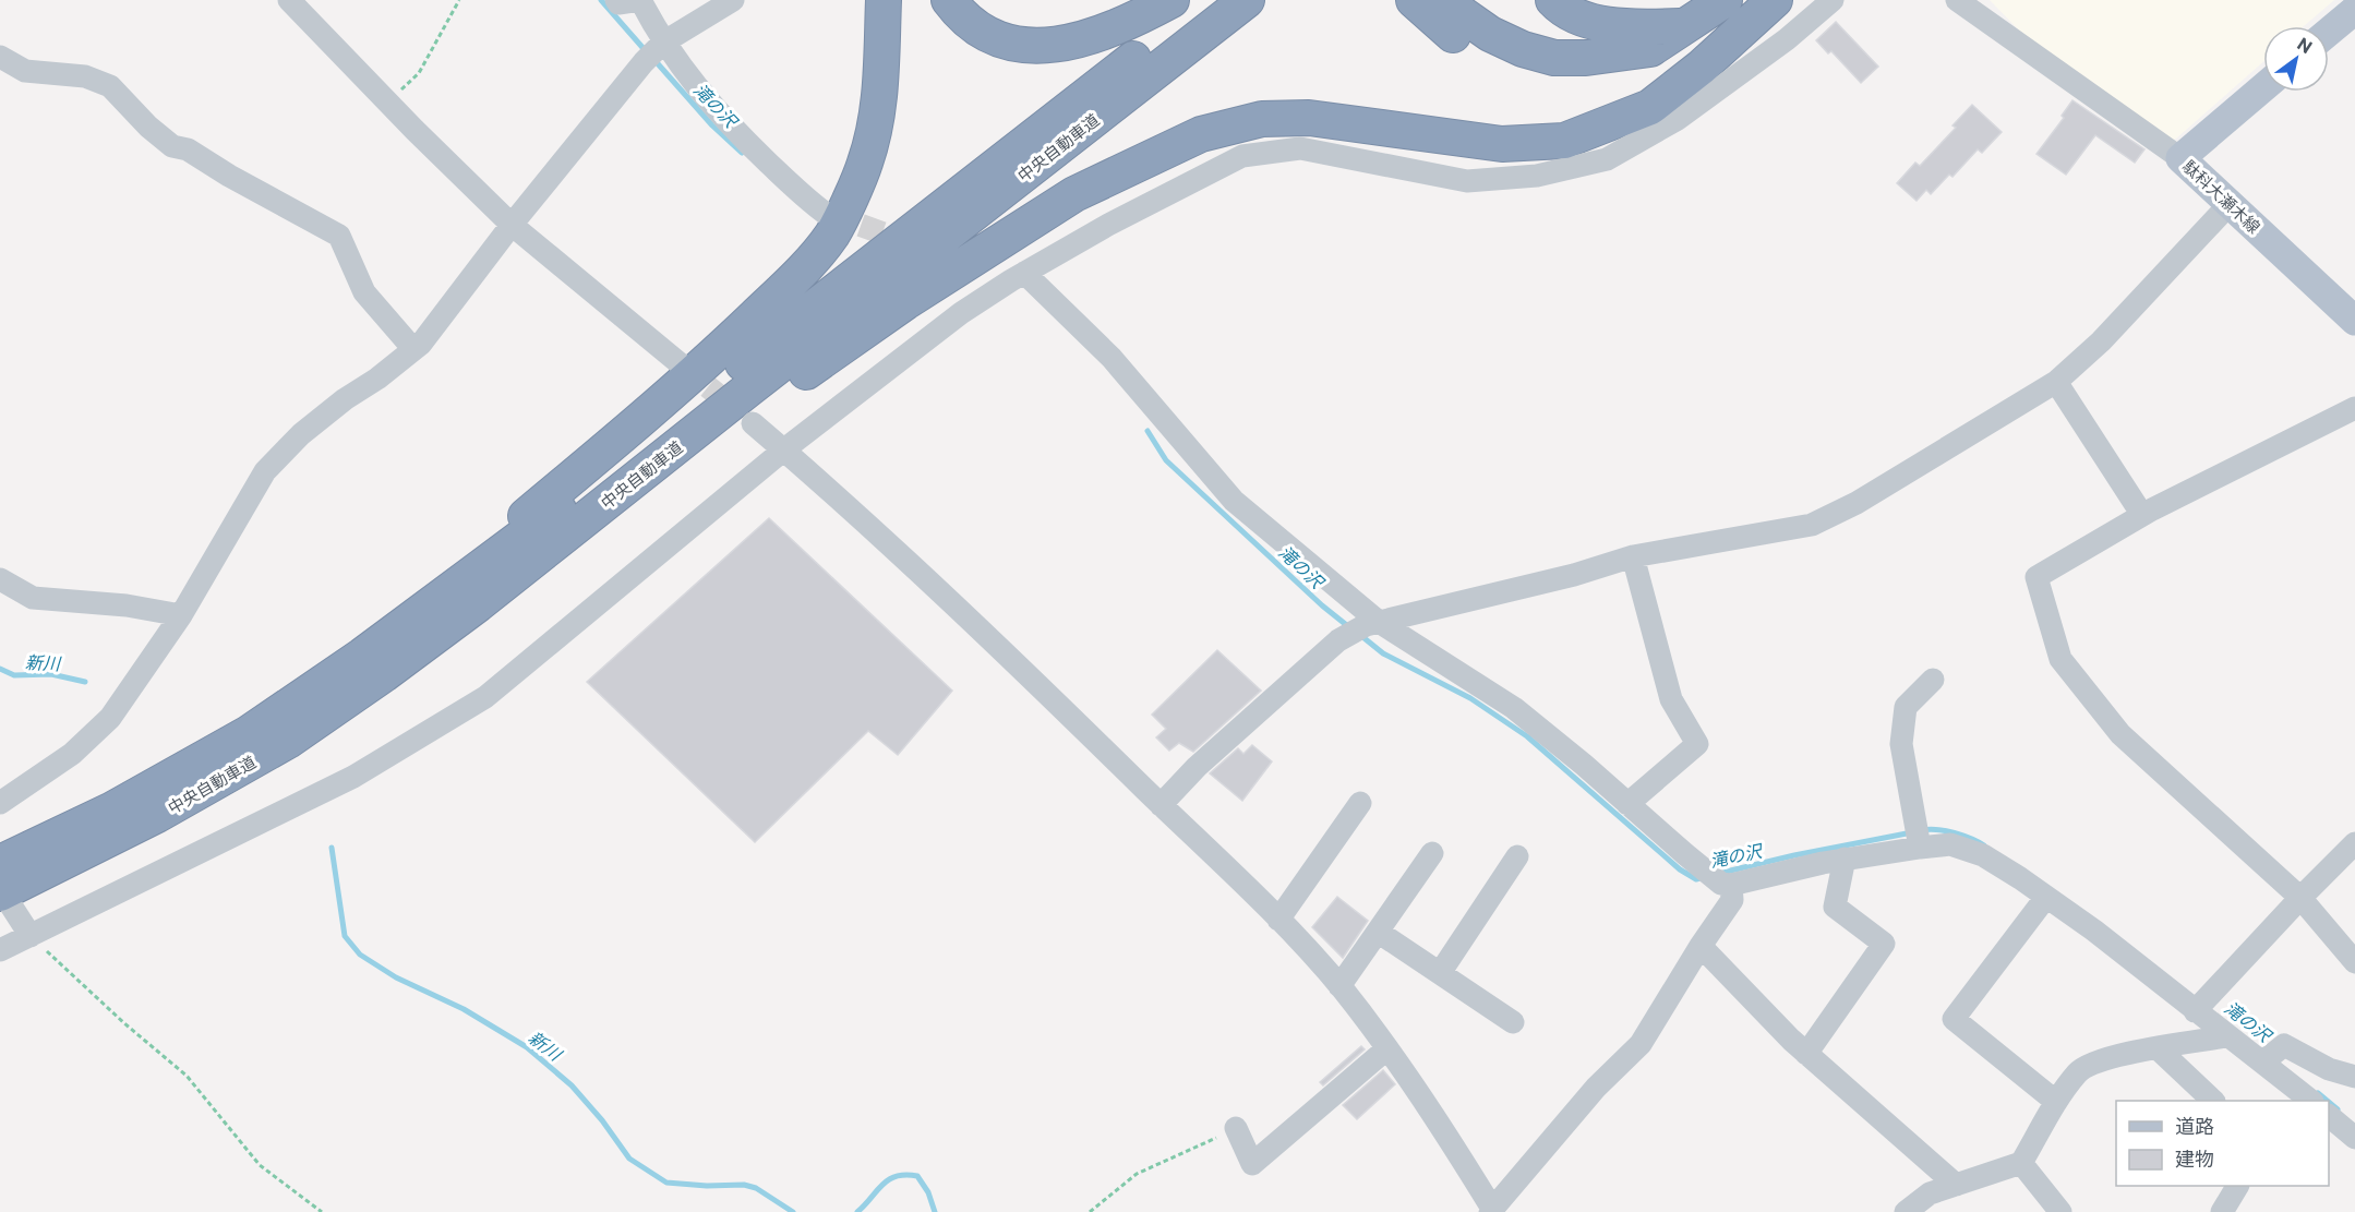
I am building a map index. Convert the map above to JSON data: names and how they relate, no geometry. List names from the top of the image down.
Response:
{
  "streets": {
    "highway": ["中央自動車道"],
    "main road": ["駄科大瀬木線"]
  },
  "water": ["滝の沢", "新川"],
  "legend": ["道路", "建物"],
  "north": "top right"
}
